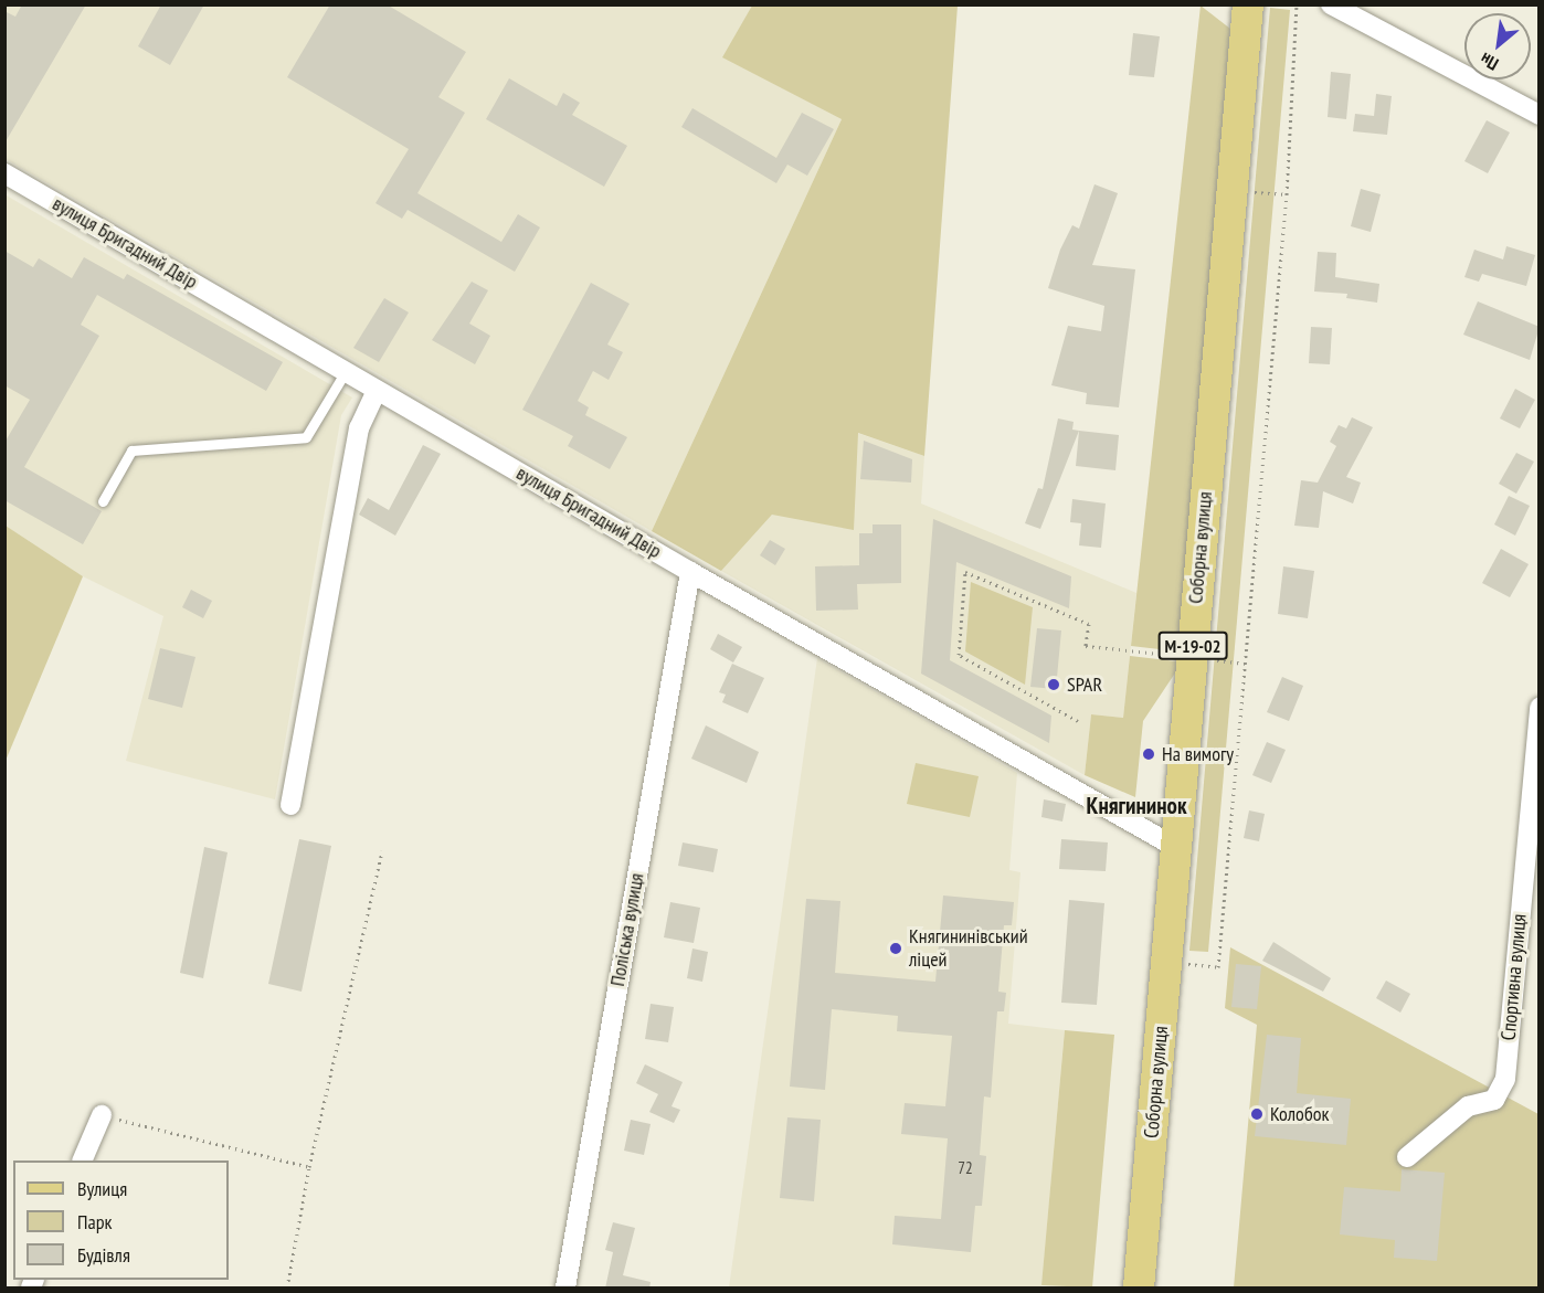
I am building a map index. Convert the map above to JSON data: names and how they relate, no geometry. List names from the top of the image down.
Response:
{
  "streets": {
    "main road": ["Соборна вулиця", "М-19-02"],
    "street": ["вулиця Бригадний Двір", "Поліська вулиця", "Спортивна вулиця"]
  },
  "crossings": [
    ["вулиця Бригадний Двір", "Соборна вулиця"],
    ["вулиця Бригадний Двір", "Поліська вулиця"]
  ],
  "districts": ["Княгининок"],
  "places": [
    "SPAR",
    "На вимогу",
    "Княгининівський ліцей",
    "Колобок"
  ],
  "house_numbers": ["72"],
  "legend": ["Вулиця", "Парк", "Будівля"],
  "north": "bottom left"
}
